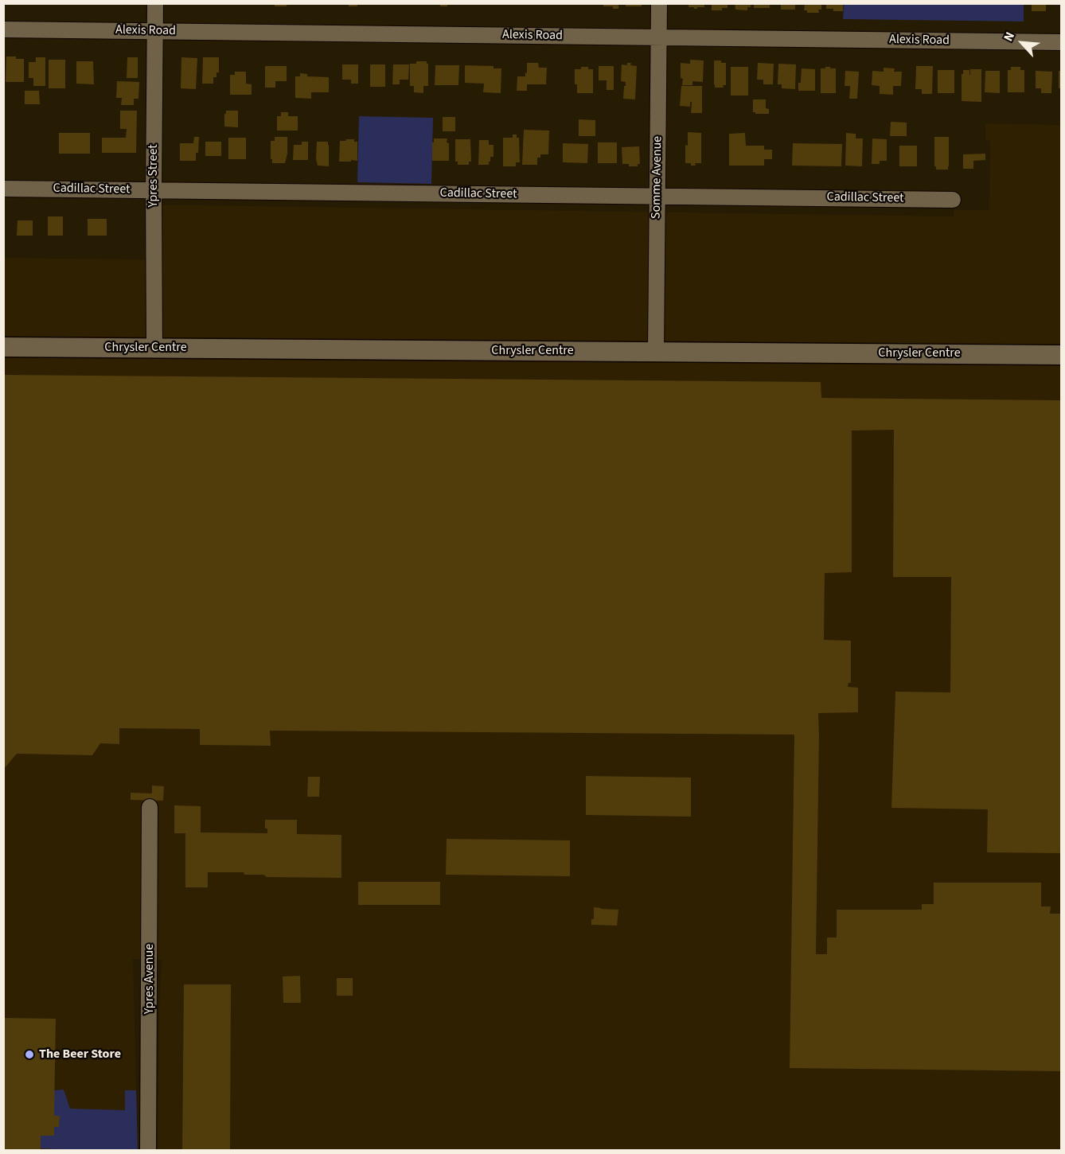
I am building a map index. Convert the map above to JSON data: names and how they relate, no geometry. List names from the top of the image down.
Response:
{
  "streets": {
    "street": [
      "Alexis Road",
      "Ypres Street",
      "Somme Avenue",
      "Cadillac Street",
      "Chrysler Centre",
      "Ypres Avenue"
    ]
  },
  "crossings": [
    ["Alexis Road", "Ypres Street"],
    ["Alexis Road", "Somme Avenue"],
    ["Ypres Street", "Cadillac Street"],
    ["Ypres Street", "Chrysler Centre"],
    ["Somme Avenue", "Cadillac Street"],
    ["Somme Avenue", "Chrysler Centre"]
  ],
  "places": ["The Beer Store"],
  "north": "top left"
}
